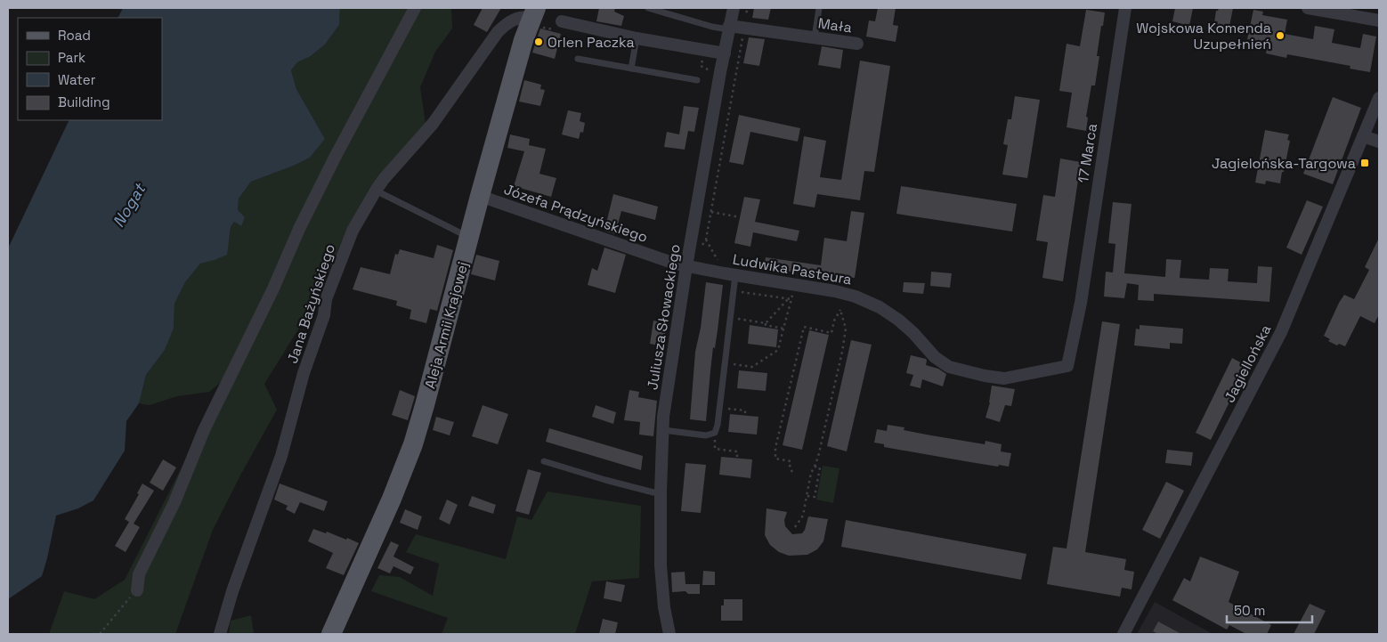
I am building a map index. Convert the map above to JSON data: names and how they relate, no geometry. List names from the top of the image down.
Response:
{
  "streets": {
    "main road": ["Aleja Armii Krajowej"],
    "street": [
      "Mała",
      "17 Marca",
      "Józefa Prądzyńskiego",
      "Ludwika Pasteura",
      "Jana Bażyńskiego",
      "Juliusza Słowackiego",
      "Jagiellońska"
    ]
  },
  "crossings": [
    ["Mała", "Juliusza Słowackiego"],
    ["17 Marca", "Ludwika Pasteura"],
    ["Józefa Prądzyńskiego", "Ludwika Pasteura"],
    ["Józefa Prądzyńskiego", "Juliusza Słowackiego"],
    ["Józefa Prądzyńskiego", "Aleja Armii Krajowej"],
    ["Ludwika Pasteura", "Juliusza Słowackiego"],
    ["Jana Bażyńskiego", "Aleja Armii Krajowej"]
  ],
  "water": ["Nogat"],
  "places": {
    "other": ["Wojskowa Komenda Uzupełnień", "Orlen Paczka"],
    "transit": ["Jagielońska-Targowa"]
  },
  "legend": [
    "Road",
    "Park",
    "Water",
    "Building"
  ],
  "scale_bar": "50 m"
}
